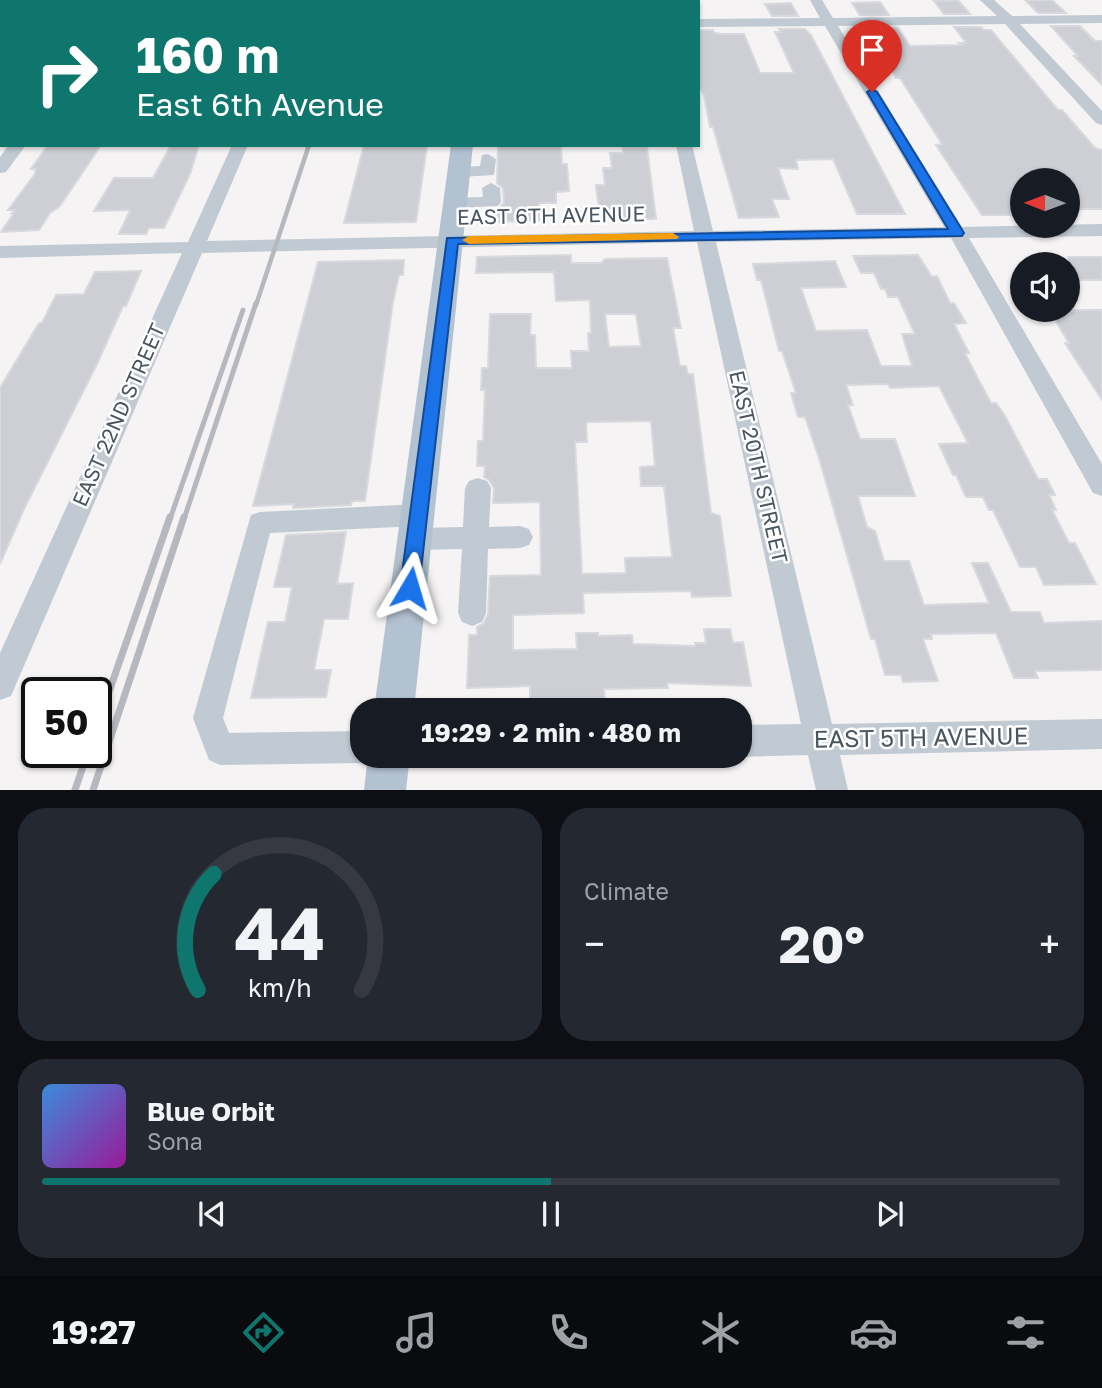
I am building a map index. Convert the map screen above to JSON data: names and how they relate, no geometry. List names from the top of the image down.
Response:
{
  "streets": {
    "street": [
      "EAST 6TH AVENUE",
      "EAST 22ND STREET",
      "EAST 20TH STREET",
      "EAST 5TH AVENUE"
    ]
  },
  "crossings": [
    ["EAST 6TH AVENUE", "EAST 22ND STREET"],
    ["EAST 6TH AVENUE", "EAST 20TH STREET"],
    ["EAST 20TH STREET", "EAST 5TH AVENUE"]
  ],
  "north": "left",
  "page": {
    "turn": ["160 m", "East 6th Avenue"],
    "limit": "50",
    "trip": "19:29 · 2 min · 480 m",
    "tile": "Climate",
    "heat": ["−", "20°", "+"],
    "song": ["Blue Orbit", "Sona"],
    "tabs": "19:27",
    "gauge": ["44", "km/h"]
  }
}
